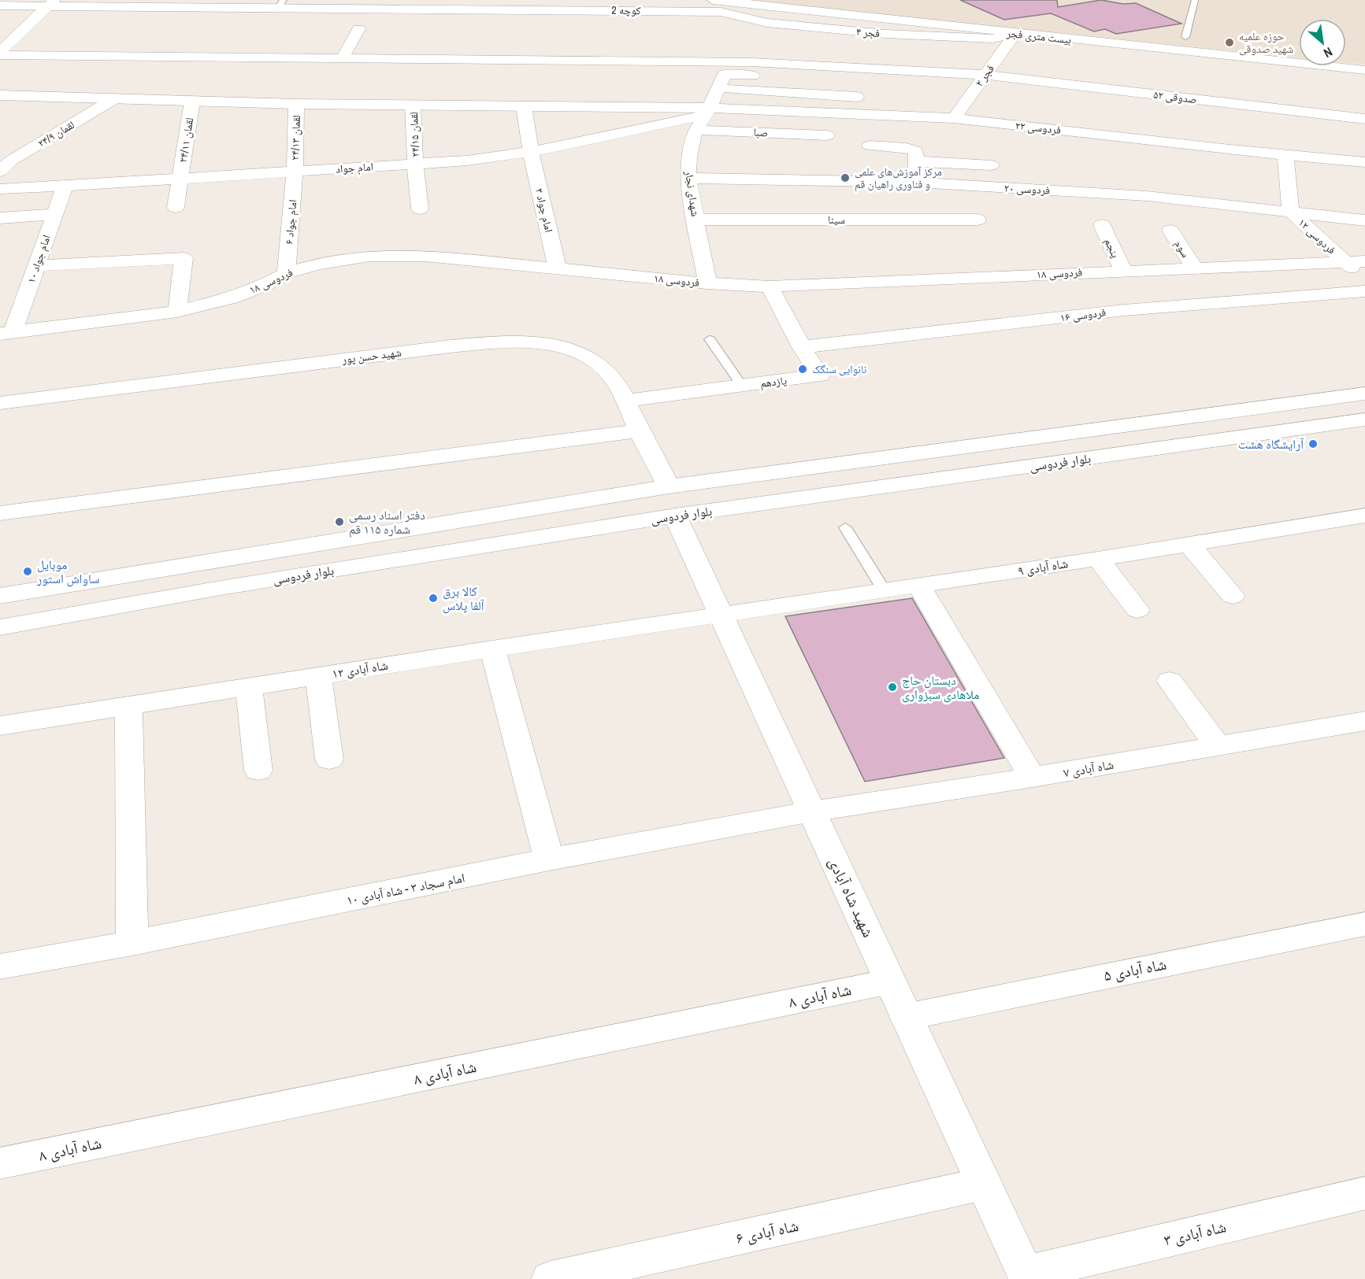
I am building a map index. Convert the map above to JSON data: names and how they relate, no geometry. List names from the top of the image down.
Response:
{
  "streets": {
    "street": [
      "کوچه 2",
      "فجر ۴",
      "بیست متری فجر",
      "فجر ۲",
      "صدوقی ۵۲",
      "فردوسی ۲۲",
      "صبا",
      "لقمان ۲۴/۹",
      "لقمان ۲۴/۱۵",
      "لقمان ۲۴/۱۳",
      "لقمان ۲۴/۱۱",
      "امام جواد",
      "فردوسی ۲۰",
      "شهدای نجار",
      "امام جواد ۲",
      "سینا",
      "امام جواد ۶",
      "فردوسی ۱۲",
      "پنجم",
      "سوم",
      "امام جواد ۱۰",
      "فردوسی ۱۸",
      "فردوسی ۱۶",
      "شهید حسن پور",
      "یازدهم",
      "بلوار فردوسی",
      "شاه آبادی ۹",
      "شاه آبادی ۱۲",
      "شاه آبادی ۷",
      "امام سجاد ۳ - شاه آبادی ۱۰",
      "شهید شاه آبادی",
      "شاه آبادی ۵",
      "شاه آبادی ۸",
      "شاه آبادی ۶",
      "شاه آبادی ۳"
    ]
  },
  "crossings": [
    ["کوچه 2", "فجر ۴"],
    ["فجر ۴", "بیست متری فجر"],
    ["فجر ۴", "فجر ۲"],
    ["بیست متری فجر", "فجر ۲"],
    ["فجر ۲", "صدوقی ۵۲"],
    ["فجر ۲", "فردوسی ۲۲"],
    ["فجر ۲", "شهدای نجار"],
    ["صدوقی ۵۲", "شهدای نجار"],
    ["فردوسی ۲۲", "امام جواد"],
    ["فردوسی ۲۲", "شهدای نجار"],
    ["فردوسی ۲۲", "فردوسی ۱۲"],
    ["صبا", "شهدای نجار"],
    ["لقمان ۲۴/۱۵", "امام جواد"],
    ["لقمان ۲۴/۱۳", "امام جواد"],
    ["لقمان ۲۴/۱۳", "امام جواد ۶"],
    ["لقمان ۲۴/۱۱", "امام جواد"],
    ["امام جواد", "شهدای نجار"],
    ["امام جواد", "امام جواد ۲"],
    ["امام جواد", "امام جواد ۶"],
    ["امام جواد", "امام جواد ۱۰"],
    ["فردوسی ۲۰", "شهدای نجار"],
    ["فردوسی ۲۰", "فردوسی ۱۲"],
    ["شهدای نجار", "سینا"],
    ["شهدای نجار", "فردوسی ۱۸"],
    ["امام جواد ۲", "فردوسی ۱۸"],
    ["امام جواد ۶", "فردوسی ۱۸"],
    ["فردوسی ۱۲", "فردوسی ۱۸"],
    ["پنجم", "فردوسی ۱۸"],
    ["سوم", "فردوسی ۱۸"],
    ["امام جواد ۱۰", "فردوسی ۱۸"],
    ["فردوسی ۱۸", "یازدهم"],
    ["فردوسی ۱۶", "یازدهم"],
    ["شهید حسن پور", "یازدهم"],
    ["شهید حسن پور", "بلوار فردوسی"],
    ["شهید حسن پور", "شهید شاه آبادی"],
    ["بلوار فردوسی", "شهید شاه آبادی"],
    ["شاه آبادی ۹", "شاه آبادی ۱۲"],
    ["شاه آبادی ۹", "شهید شاه آبادی"],
    ["شاه آبادی ۱۲", "شهید شاه آبادی"],
    ["شاه آبادی ۷", "امام سجاد ۳ - شاه آبادی ۱۰"],
    ["شاه آبادی ۷", "شهید شاه آبادی"],
    ["امام سجاد ۳ - شاه آبادی ۱۰", "شهید شاه آبادی"],
    ["شهید شاه آبادی", "شاه آبادی ۵"],
    ["شهید شاه آبادی", "شاه آبادی ۸"],
    ["شهید شاه آبادی", "شاه آبادی ۶"],
    ["شهید شاه آبادی", "شاه آبادی ۳"]
  ],
  "places": [
    "حوزه علمیه شهید صدوقی",
    "مرکز آموزش‌های علمی و فناوری راهیان قم",
    "نانوایی سنگک",
    "آرایشگاه هشت",
    "دفتر اسناد رسمی شماره ۱۱۵ قم",
    "موبایل ساواش استور",
    "کالا برق آلفا پلاس",
    "دبستان حاج ملاهادی سبزواری"
  ],
  "north": "bottom right"
}
